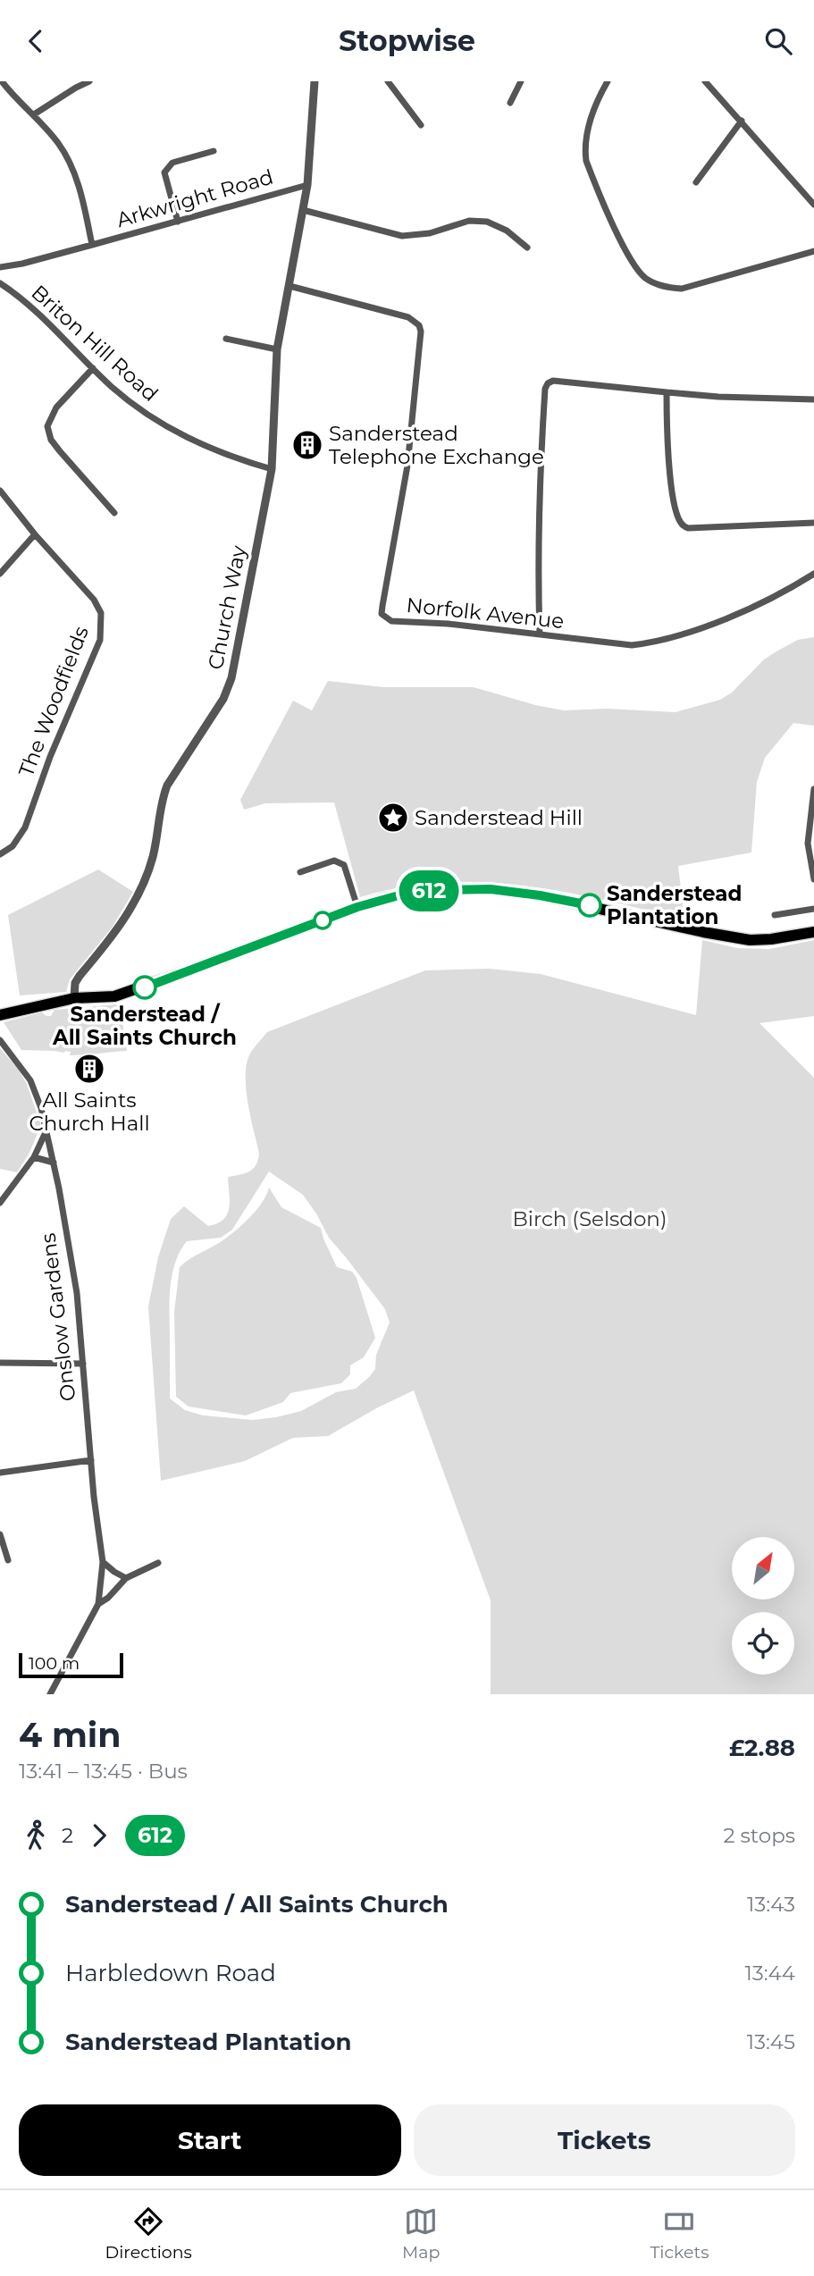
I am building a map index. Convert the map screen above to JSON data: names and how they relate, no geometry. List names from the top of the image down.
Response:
{
  "streets": {
    "street": [
      "Arkwright Road",
      "Briton Hill Road",
      "Church Way",
      "Norfolk Avenue",
      "The Woodfields",
      "Onslow Gardens"
    ]
  },
  "crossings": [
    ["Arkwright Road", "Church Way"],
    ["Briton Hill Road", "Church Way"],
    ["Church Way", "Norfolk Avenue"]
  ],
  "parks": ["Birch (Selsdon)"],
  "places": {
    "building": ["Sanderstead Telephone Exchange", "All Saints Church Hall"],
    "place": ["Sanderstead Hill"],
    "other": ["Sanderstead Plantation", "Sanderstead / All Saints Church"]
  },
  "lines": ["bus line 612"],
  "scale_bar": "100 m",
  "north": "top right",
  "page": {
    "header": "Stopwise",
    "on_map": "612",
    "scale": "100 m",
    "heading": ["4 min", "13:41 – 13:45 · Bus", "£2.88"],
    "legs": ["2", "612", "2 stops"],
    "list": [
      {
        "name": "Sanderstead / All Saints Church",
        "value": "13:43"
      },
      {
        "name": "Harbledown Road",
        "value": "13:44"
      },
      {
        "name": "Sanderstead Plantation",
        "value": "13:45"
      }
    ],
    "buttons": ["Start", "Tickets"],
    "tabs": ["Directions", "Map", "Tickets"]
  }
}
